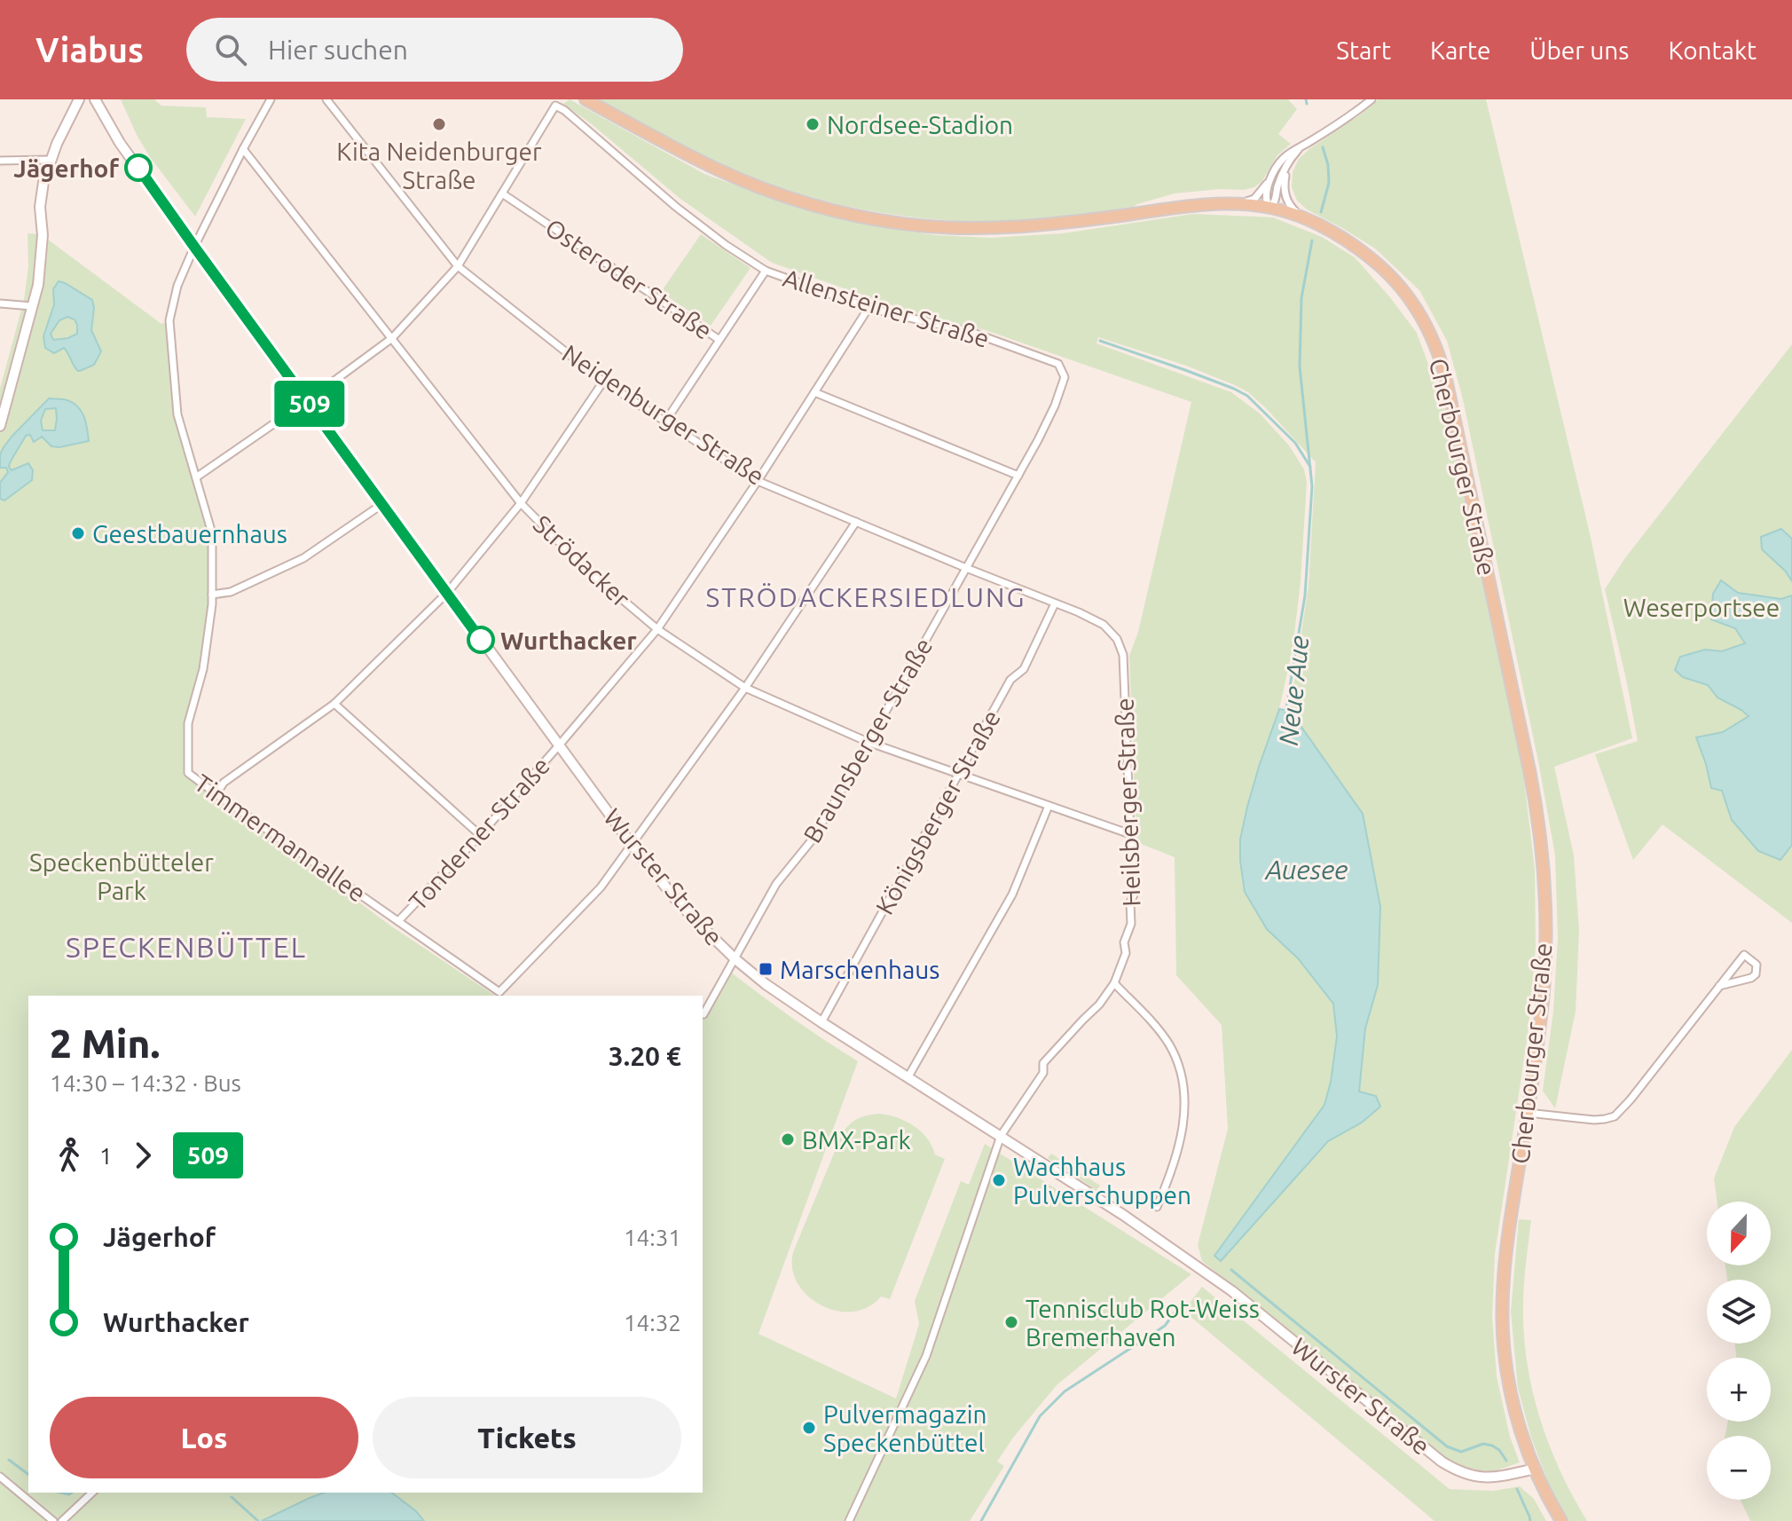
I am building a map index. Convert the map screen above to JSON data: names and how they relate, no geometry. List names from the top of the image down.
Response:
{
  "streets": {
    "main road": ["Cherbourger Straße"],
    "street": [
      "Osteroder Straße",
      "Allensteiner Straße",
      "Neidenburger Straße",
      "Strödacker",
      "Braunsberger Straße",
      "Heilsberger Straße",
      "Königsberger Straße",
      "Tonderner Straße",
      "Timmermannallee",
      "Wurster Straße"
    ]
  },
  "crossings": [
    ["Osteroder Straße", "Allensteiner Straße"],
    ["Allensteiner Straße", "Braunsberger Straße"],
    ["Allensteiner Straße", "Tonderner Straße"],
    ["Neidenburger Straße", "Braunsberger Straße"],
    ["Neidenburger Straße", "Heilsberger Straße"],
    ["Neidenburger Straße", "Königsberger Straße"],
    ["Neidenburger Straße", "Tonderner Straße"],
    ["Cherbourger Straße", "Wurster Straße"],
    ["Strödacker", "Braunsberger Straße"],
    ["Strödacker", "Heilsberger Straße"],
    ["Strödacker", "Königsberger Straße"],
    ["Strödacker", "Tonderner Straße"],
    ["Strödacker", "Timmermannallee"],
    ["Braunsberger Straße", "Wurster Straße"],
    ["Heilsberger Straße", "Wurster Straße"],
    ["Königsberger Straße", "Wurster Straße"],
    ["Tonderner Straße", "Timmermannallee"],
    ["Tonderner Straße", "Wurster Straße"],
    ["Timmermannallee", "Wurster Straße"]
  ],
  "districts": ["STRÖDACKERSIEDLUNG", "SPECKENBÜTTEL"],
  "water": ["Neue Aue", "Auesee"],
  "parks": ["Weserportsee", "Speckenbütteler Park"],
  "places": {
    "other": [
      "Kita Neidenburger Straße",
      "Nordsee-Stadion",
      "Jägerhof",
      "Geestbauernhaus",
      "Wurthacker",
      "BMX-Park",
      "Wachhaus Pulverschuppen",
      "Tennisclub Rot-Weiss Bremerhaven",
      "Pulvermagazin Speckenbüttel"
    ],
    "transit": ["Marschenhaus"]
  },
  "lines": ["bus line 509"],
  "north": "bottom",
  "page": {
    "header": "Viabus",
    "search": "Hier suchen",
    "nav": [
      "Start",
      "Karte",
      "Über uns",
      "Kontakt"
    ],
    "on_map": "509",
    "heading": ["2 Min.", "14:30 – 14:32 · Bus", "3.20 €"],
    "legs": ["1", "509"],
    "list": [
      {
        "name": "Jägerhof",
        "value": "14:31"
      },
      {
        "name": "Wurthacker",
        "value": "14:32"
      }
    ],
    "map_buttons": ["+", "−"],
    "buttons": ["Los", "Tickets"]
  }
}
